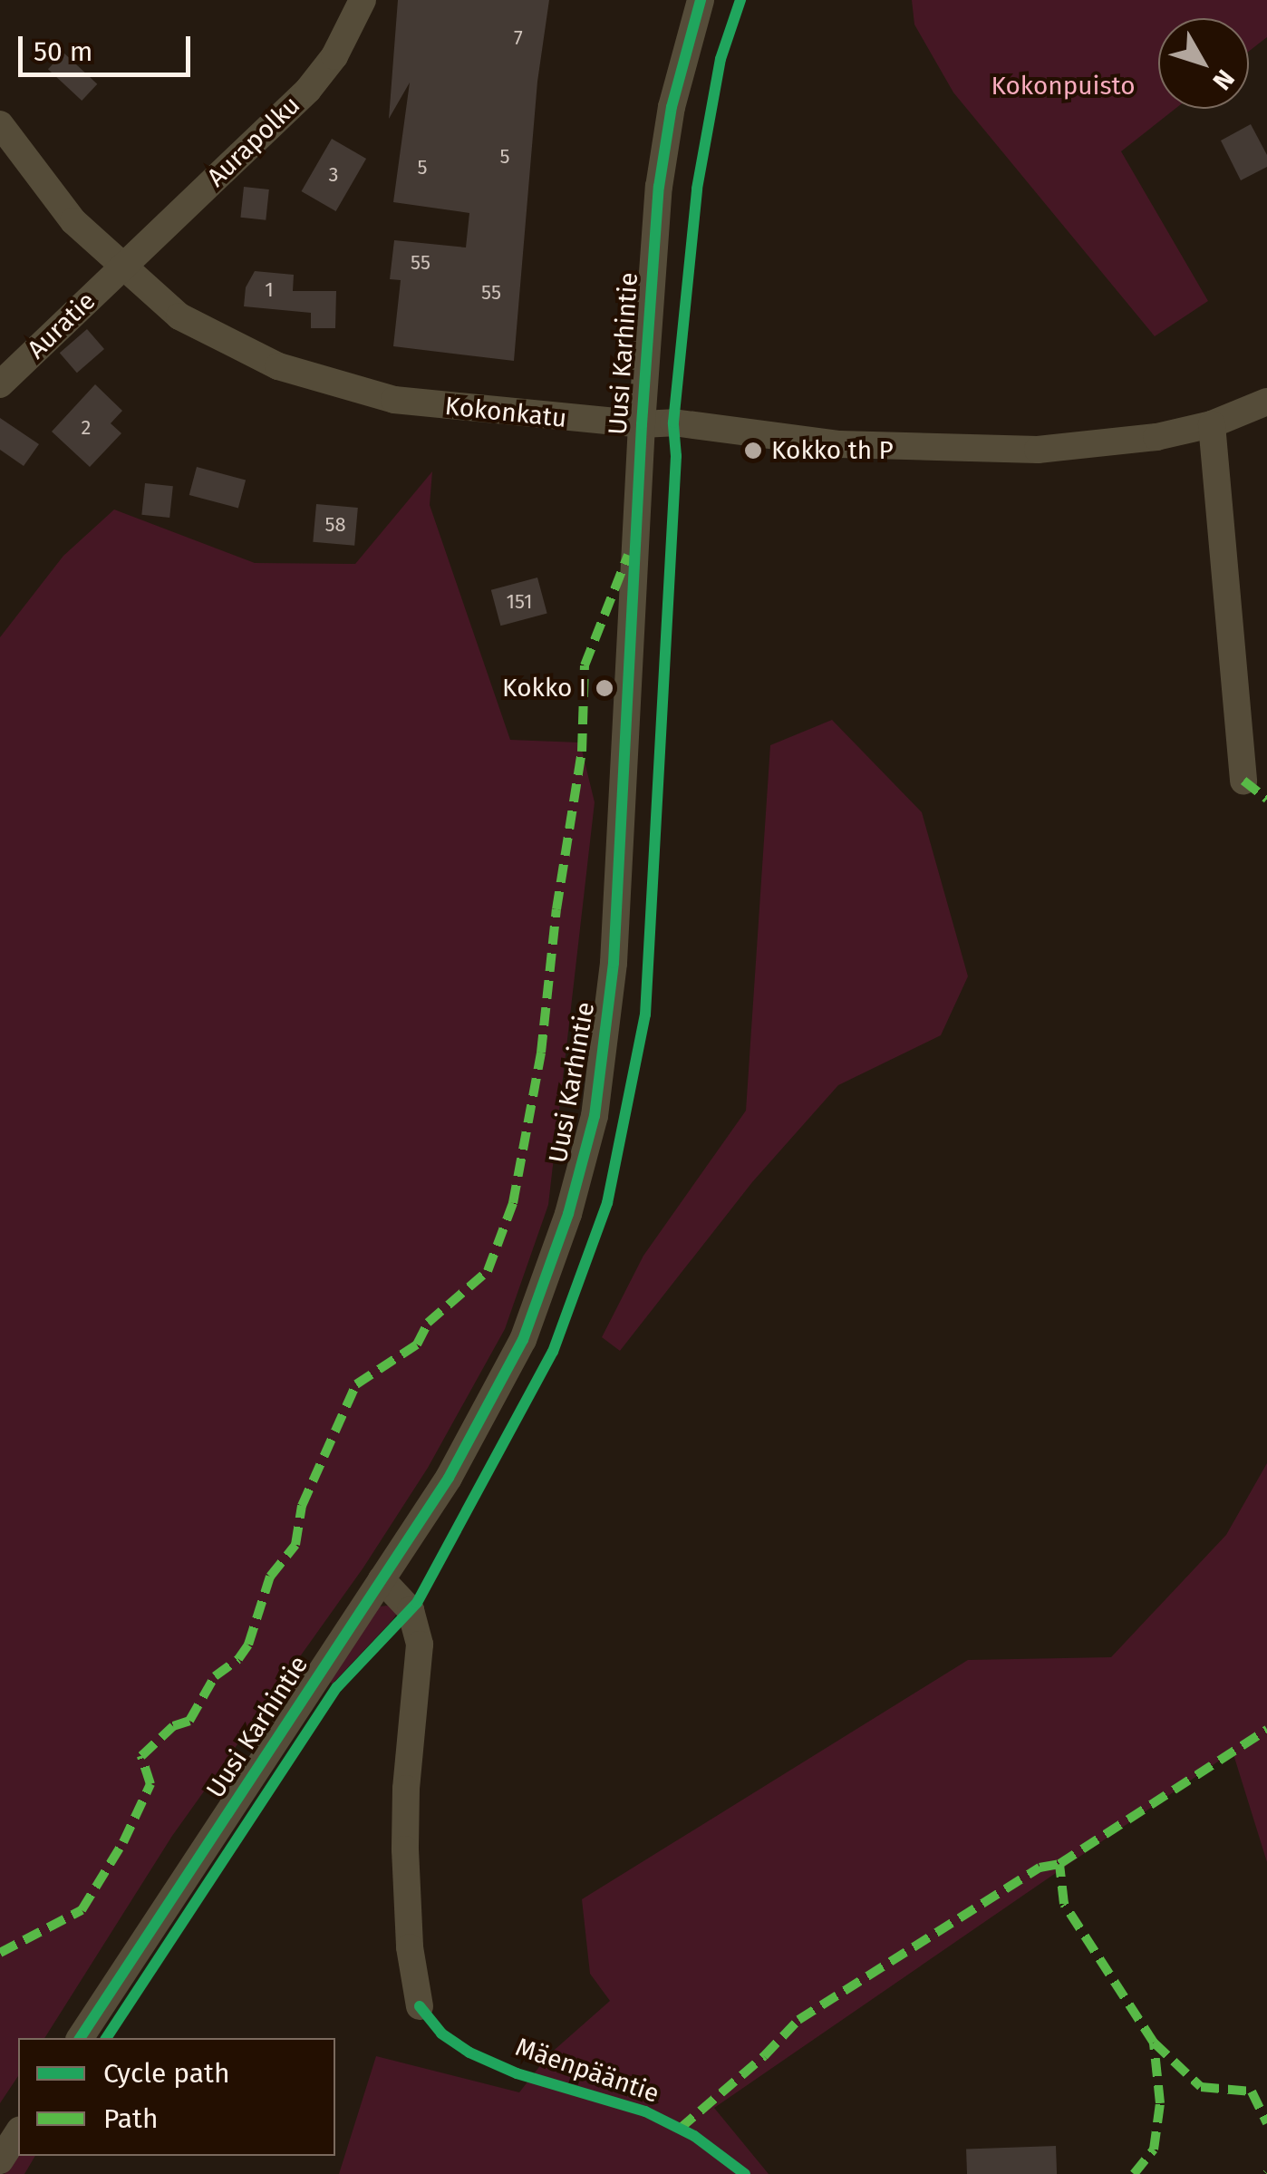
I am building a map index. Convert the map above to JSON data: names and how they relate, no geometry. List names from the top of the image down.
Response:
{
  "streets": {
    "street": [
      "Aurapolku",
      "Auratie",
      "Uusi Karhintie",
      "Kokonkatu"
    ],
    "cycle path": ["Mäenpääntie"]
  },
  "crossings": [
    ["Aurapolku", "Auratie"],
    ["Aurapolku", "Kokonkatu"],
    ["Auratie", "Kokonkatu"],
    ["Uusi Karhintie", "Kokonkatu"]
  ],
  "parks": ["Kokonpuisto"],
  "places": ["Kokko th P", "Kokko I"],
  "house_numbers": [
    "7",
    "5",
    "5",
    "3",
    "55",
    "1",
    "55",
    "2",
    "58",
    "151"
  ],
  "legend": ["Cycle path", "Path"],
  "scale_bar": "50 m",
  "north": "bottom right"
}
